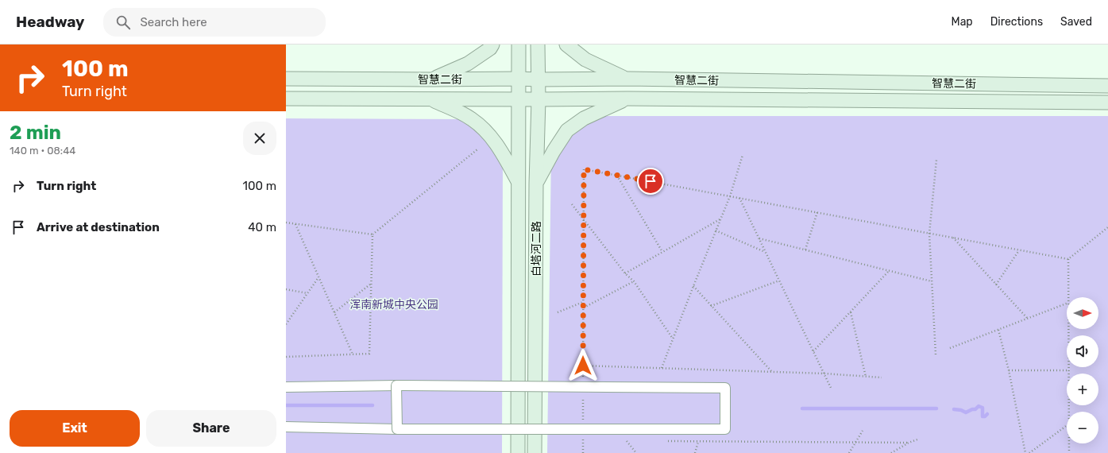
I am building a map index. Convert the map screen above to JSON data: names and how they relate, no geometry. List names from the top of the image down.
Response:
{
  "streets": {
    "main road": ["智慧二街", "白塔河二路"]
  },
  "crossings": [
    ["智慧二街", "白塔河二路"]
  ],
  "parks": ["浑南新城中央公园"],
  "north": "right",
  "page": {
    "header": "Headway",
    "search": "Search here",
    "nav": ["Map", "Directions", "Saved"],
    "turn": ["100 m", "Turn right"],
    "heading": ["2 min", "140 m · 08:44"],
    "list": [
      {
        "name": "Turn right",
        "value": "100 m"
      },
      {
        "name": "Arrive at destination",
        "value": "40 m"
      }
    ],
    "map_buttons": ["+", "−"],
    "buttons": ["Exit", "Share"]
  }
}
